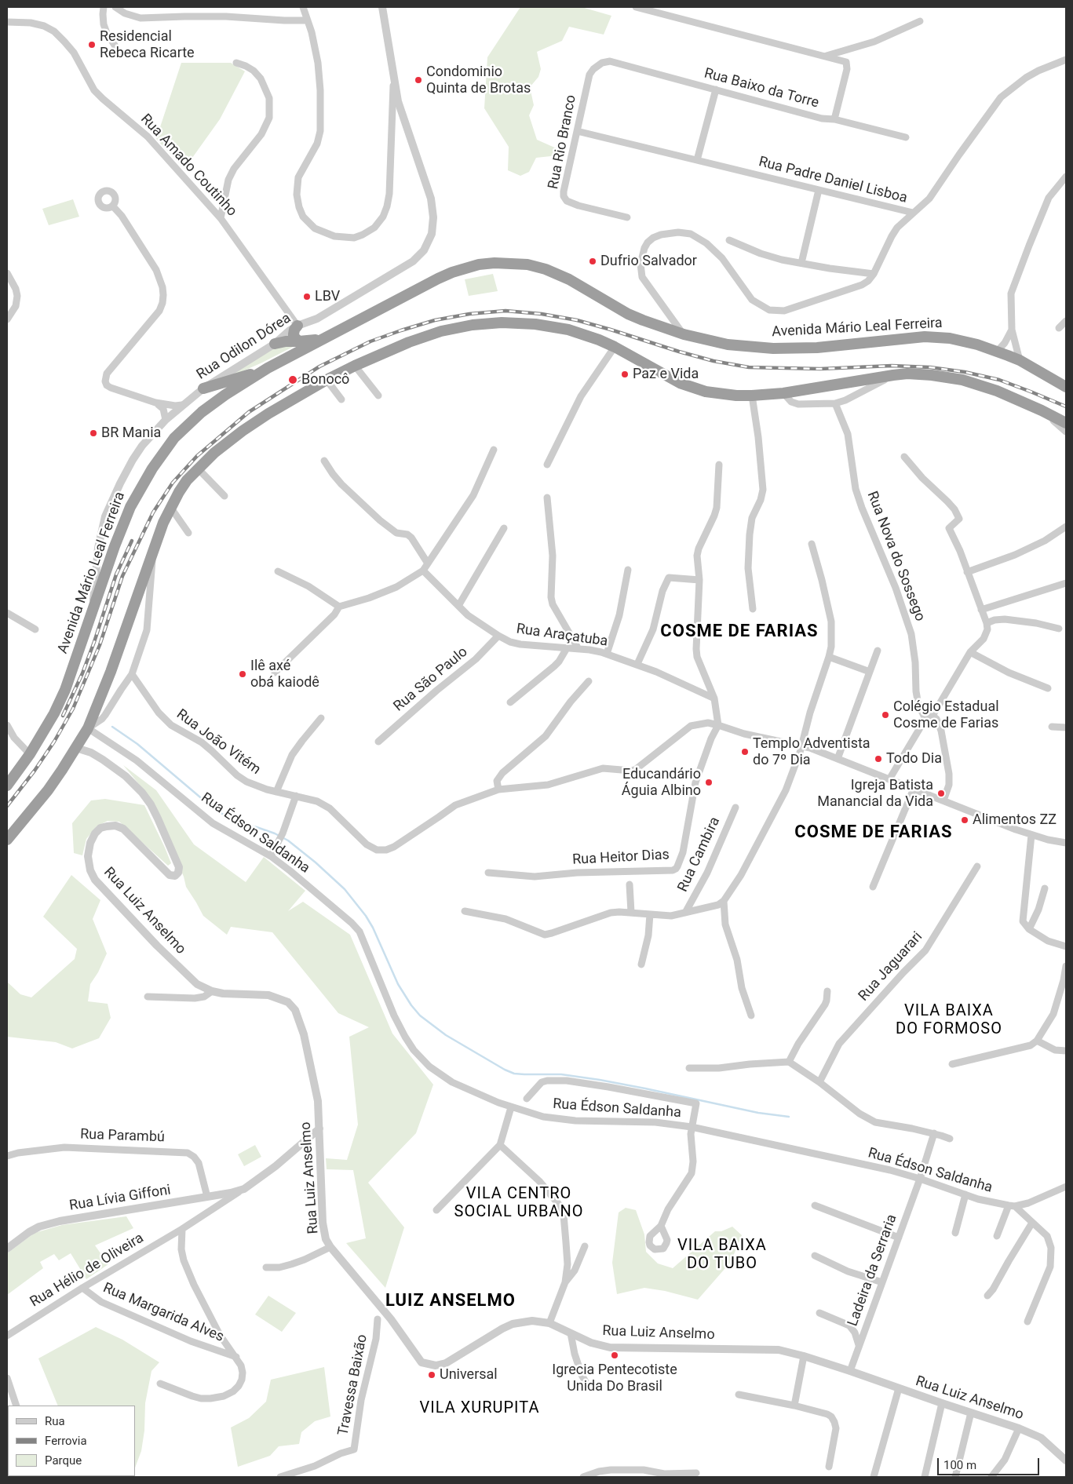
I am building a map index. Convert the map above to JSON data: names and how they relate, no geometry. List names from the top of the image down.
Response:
{
  "streets": {
    "highway": ["Avenida Mário Leal Ferreira"],
    "street": [
      "Rua Baixo da Torre",
      "Rua Rio Branco",
      "Rua Amado Coutinho",
      "Rua Padre Daniel Lisboa",
      "Rua Odilon Dórea",
      "Rua Nova do Sossego",
      "Rua Araçatuba",
      "Rua São Paulo",
      "Rua João Vitém",
      "Rua Édson Saldanha",
      "Rua Cambira",
      "Rua Heitor Dias",
      "Rua Luiz Anselmo",
      "Rua Jaguarari",
      "Rua Parambú",
      "Rua Lívia Giffoni",
      "Rua Hélio de Oliveira",
      "Ladeira da Serraria",
      "Rua Margarida Alves",
      "Travessa Baixão"
    ]
  },
  "crossings": [
    ["Rua Baixo da Torre", "Rua Rio Branco"],
    ["Rua Rio Branco", "Rua Padre Daniel Lisboa"],
    ["Rua Amado Coutinho", "Rua Odilon Dórea"],
    ["Avenida Mário Leal Ferreira", "Rua Odilon Dórea"],
    ["Rua Araçatuba", "Rua São Paulo"],
    ["Rua João Vitém", "Rua Heitor Dias"],
    ["Rua Édson Saldanha", "Ladeira da Serraria"],
    ["Rua Luiz Anselmo", "Ladeira da Serraria"],
    ["Rua Parambú", "Rua Lívia Giffoni"],
    ["Rua Lívia Giffoni", "Rua Hélio de Oliveira"],
    ["Rua Hélio de Oliveira", "Rua Margarida Alves"]
  ],
  "districts": [
    "COSME DE FARIAS",
    "COSME DE FARIAS",
    "VILA BAIXA DO FORMOSO",
    "VILA CENTRO SOCIAL URBANO",
    "VILA BAIXA DO TUBO",
    "LUIZ ANSELMO",
    "VILA XURUPITA"
  ],
  "places": [
    "Residencial Rebeca Ricarte",
    "Condominio Quinta de Brotas",
    "Dufrio Salvador",
    "LBV",
    "Paz e Vida",
    "Bonocô",
    "BR Mania",
    "Ilê axé obá kaiodê",
    "Colégio Estadual Cosme de Farias",
    "Templo Adventista do 7º Dia",
    "Todo Dia",
    "Educandário Águia Albino",
    "Igreja Batista Manancial da Vida",
    "Alimentos ZZ",
    "Igrecia Pentecotiste Unida Do Brasil",
    "Universal"
  ],
  "legend": ["Rua", "Ferrovia", "Parque"],
  "scale_bar": "100 m"
}
